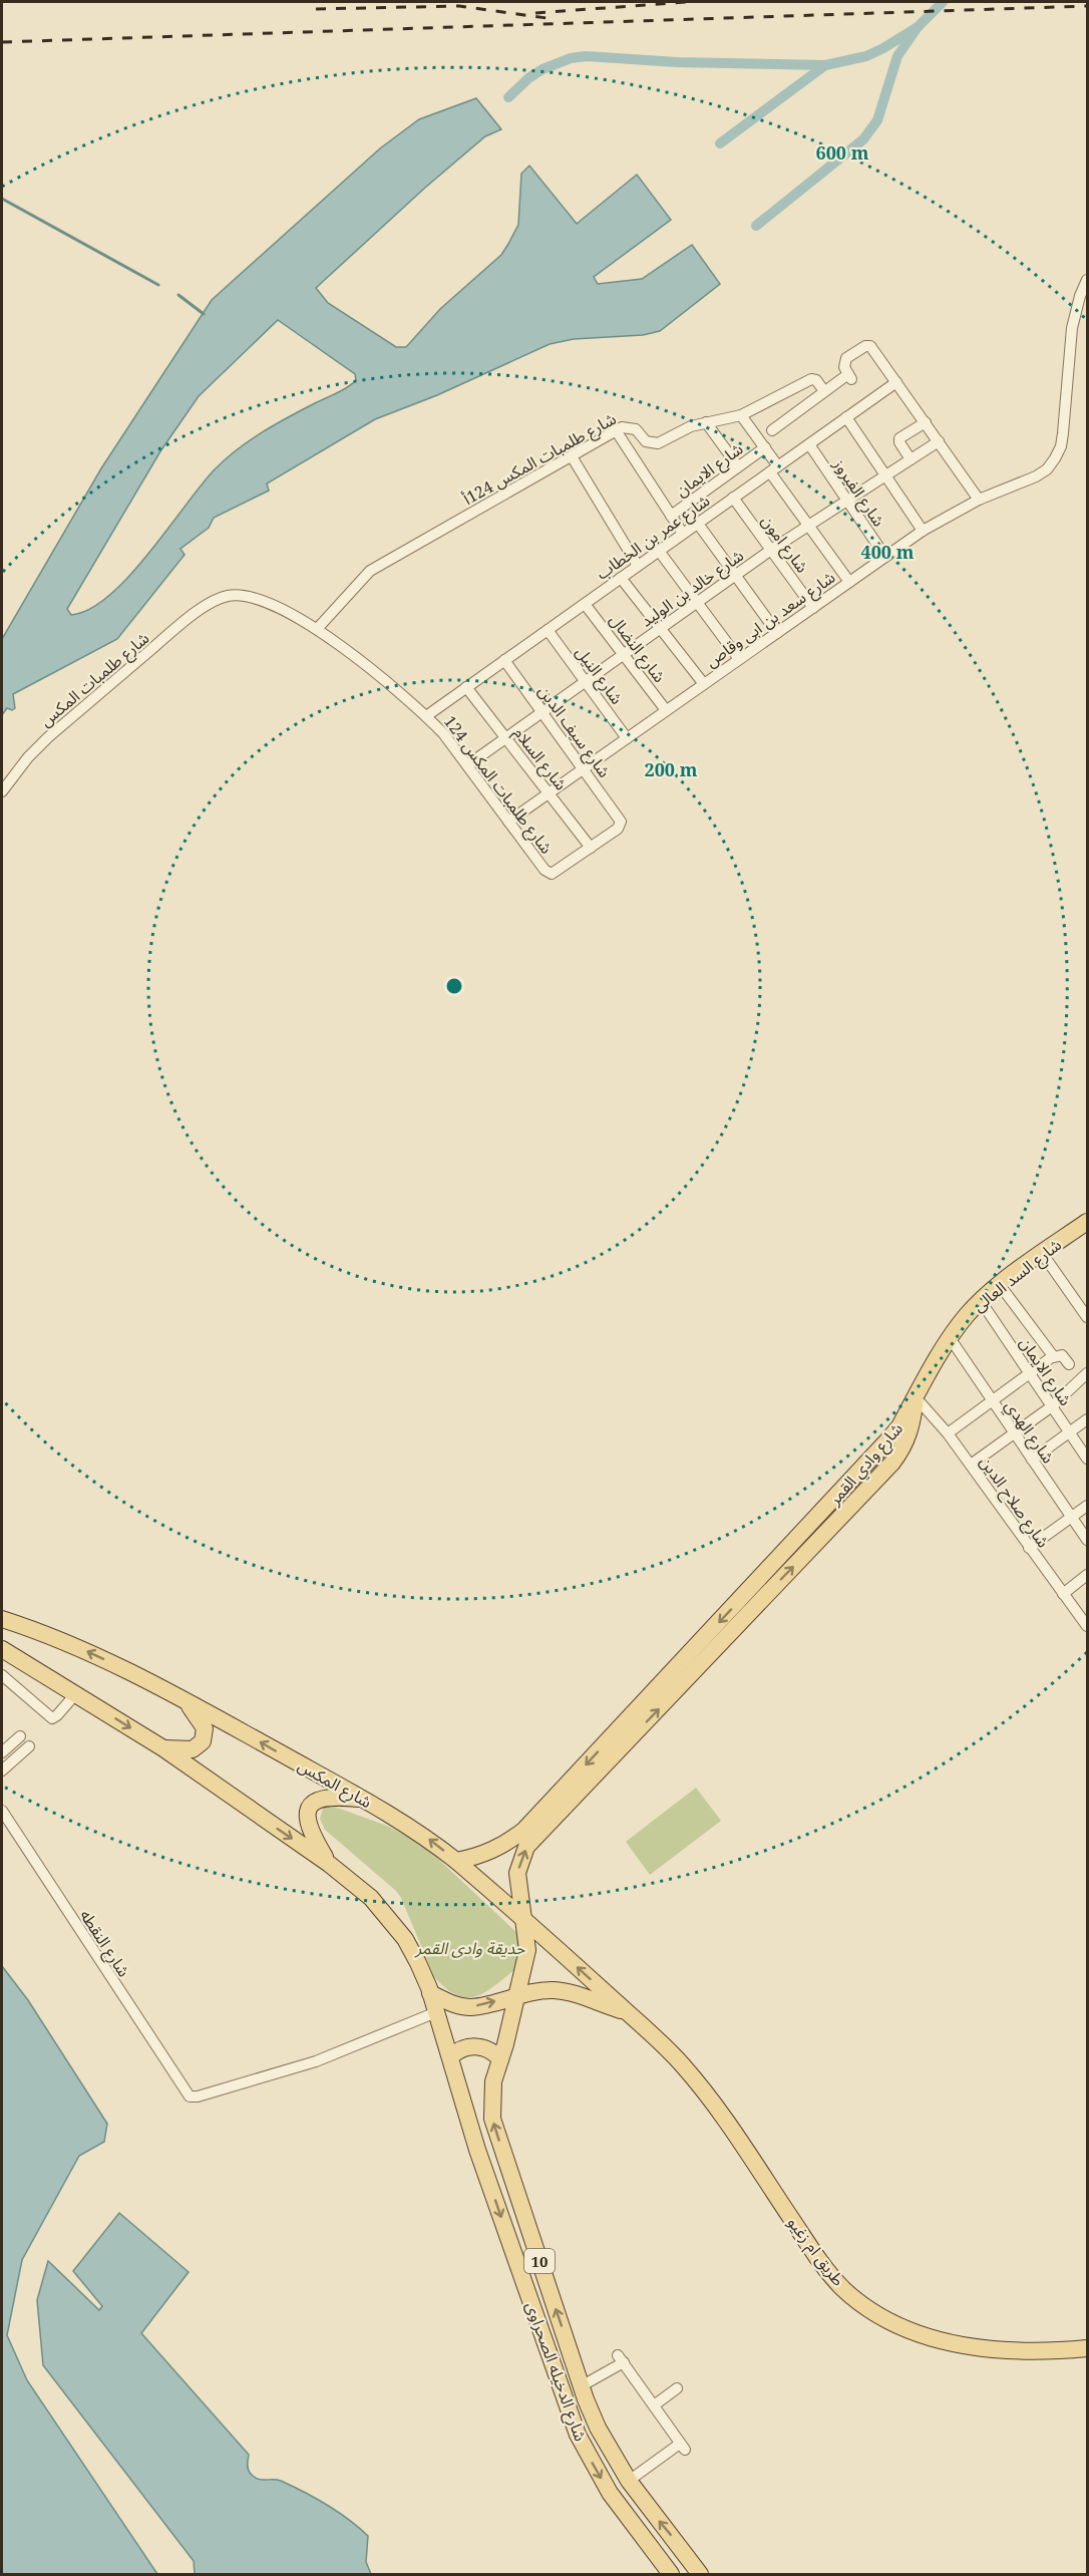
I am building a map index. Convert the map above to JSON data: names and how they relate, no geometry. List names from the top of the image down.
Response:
{
  "streets": {
    "main road": [
      "شارع السد العالى",
      "شارع وادي القمر",
      "شارع المكس",
      "طريق ام زغيو",
      "10",
      "شارع الدخيله الصحراوى"
    ],
    "street": [
      "شارع طلمبات المكس 124أ",
      "شارع الايمان",
      "شارع الفيروز",
      "شارع عمر بن الخطاب",
      "شارع امون",
      "شارع خالد بن الوليد",
      "شارع سعد بن ابى وقاص",
      "شارع النضال",
      "شارع النيل",
      "شارع طلمبات المكس",
      "شارع سيف الدين",
      "شارع السلام",
      "شارع طلمبات المكس 124",
      "شارع الهدي",
      "شارع صلاح الدين",
      "شارع النقطه"
    ]
  },
  "crossings": [
    ["شارع طلمبات المكس 124أ", "شارع طلمبات المكس 124"],
    ["شارع الايمان", "شارع السد العالى"],
    ["شارع الفيروز", "شارع عمر بن الخطاب"],
    ["شارع الفيروز", "شارع خالد بن الوليد"],
    ["شارع الفيروز", "شارع سعد بن ابى وقاص"],
    ["شارع عمر بن الخطاب", "شارع امون"],
    ["شارع عمر بن الخطاب", "شارع النضال"],
    ["شارع عمر بن الخطاب", "شارع النيل"],
    ["شارع عمر بن الخطاب", "شارع سيف الدين"],
    ["شارع عمر بن الخطاب", "شارع السلام"],
    ["شارع عمر بن الخطاب", "شارع طلمبات المكس 124"],
    ["شارع امون", "شارع خالد بن الوليد"],
    ["شارع امون", "شارع سعد بن ابى وقاص"],
    ["شارع خالد بن الوليد", "شارع النضال"],
    ["شارع خالد بن الوليد", "شارع النيل"],
    ["شارع خالد بن الوليد", "شارع سيف الدين"],
    ["شارع خالد بن الوليد", "شارع السلام"],
    ["شارع خالد بن الوليد", "شارع طلمبات المكس 124"],
    ["شارع سعد بن ابى وقاص", "شارع النضال"],
    ["شارع سعد بن ابى وقاص", "شارع النيل"],
    ["شارع سعد بن ابى وقاص", "شارع سيف الدين"],
    ["شارع سعد بن ابى وقاص", "شارع السلام"],
    ["شارع سعد بن ابى وقاص", "شارع طلمبات المكس 124"],
    ["شارع طلمبات المكس", "شارع طلمبات المكس 124"],
    ["شارع سيف الدين", "شارع السلام"],
    ["شارع سيف الدين", "شارع طلمبات المكس 124"],
    ["شارع السلام", "شارع طلمبات المكس 124"],
    ["شارع السد العالى", "شارع الهدي"],
    ["شارع السد العالى", "شارع وادي القمر"],
    ["شارع السد العالى", "شارع صلاح الدين"],
    ["شارع وادي القمر", "شارع صلاح الدين"],
    ["شارع وادي القمر", "شارع المكس"],
    ["شارع وادي القمر", "شارع الدخيله الصحراوى"],
    ["شارع المكس", "طريق ام زغيو"],
    ["شارع المكس", "شارع الدخيله الصحراوى"],
    ["شارع النقطه", "شارع الدخيله الصحراوى"]
  ],
  "parks": ["حديقة وادى القمر"],
  "rings": ["600 m", "400 m", "200 m"]
}
